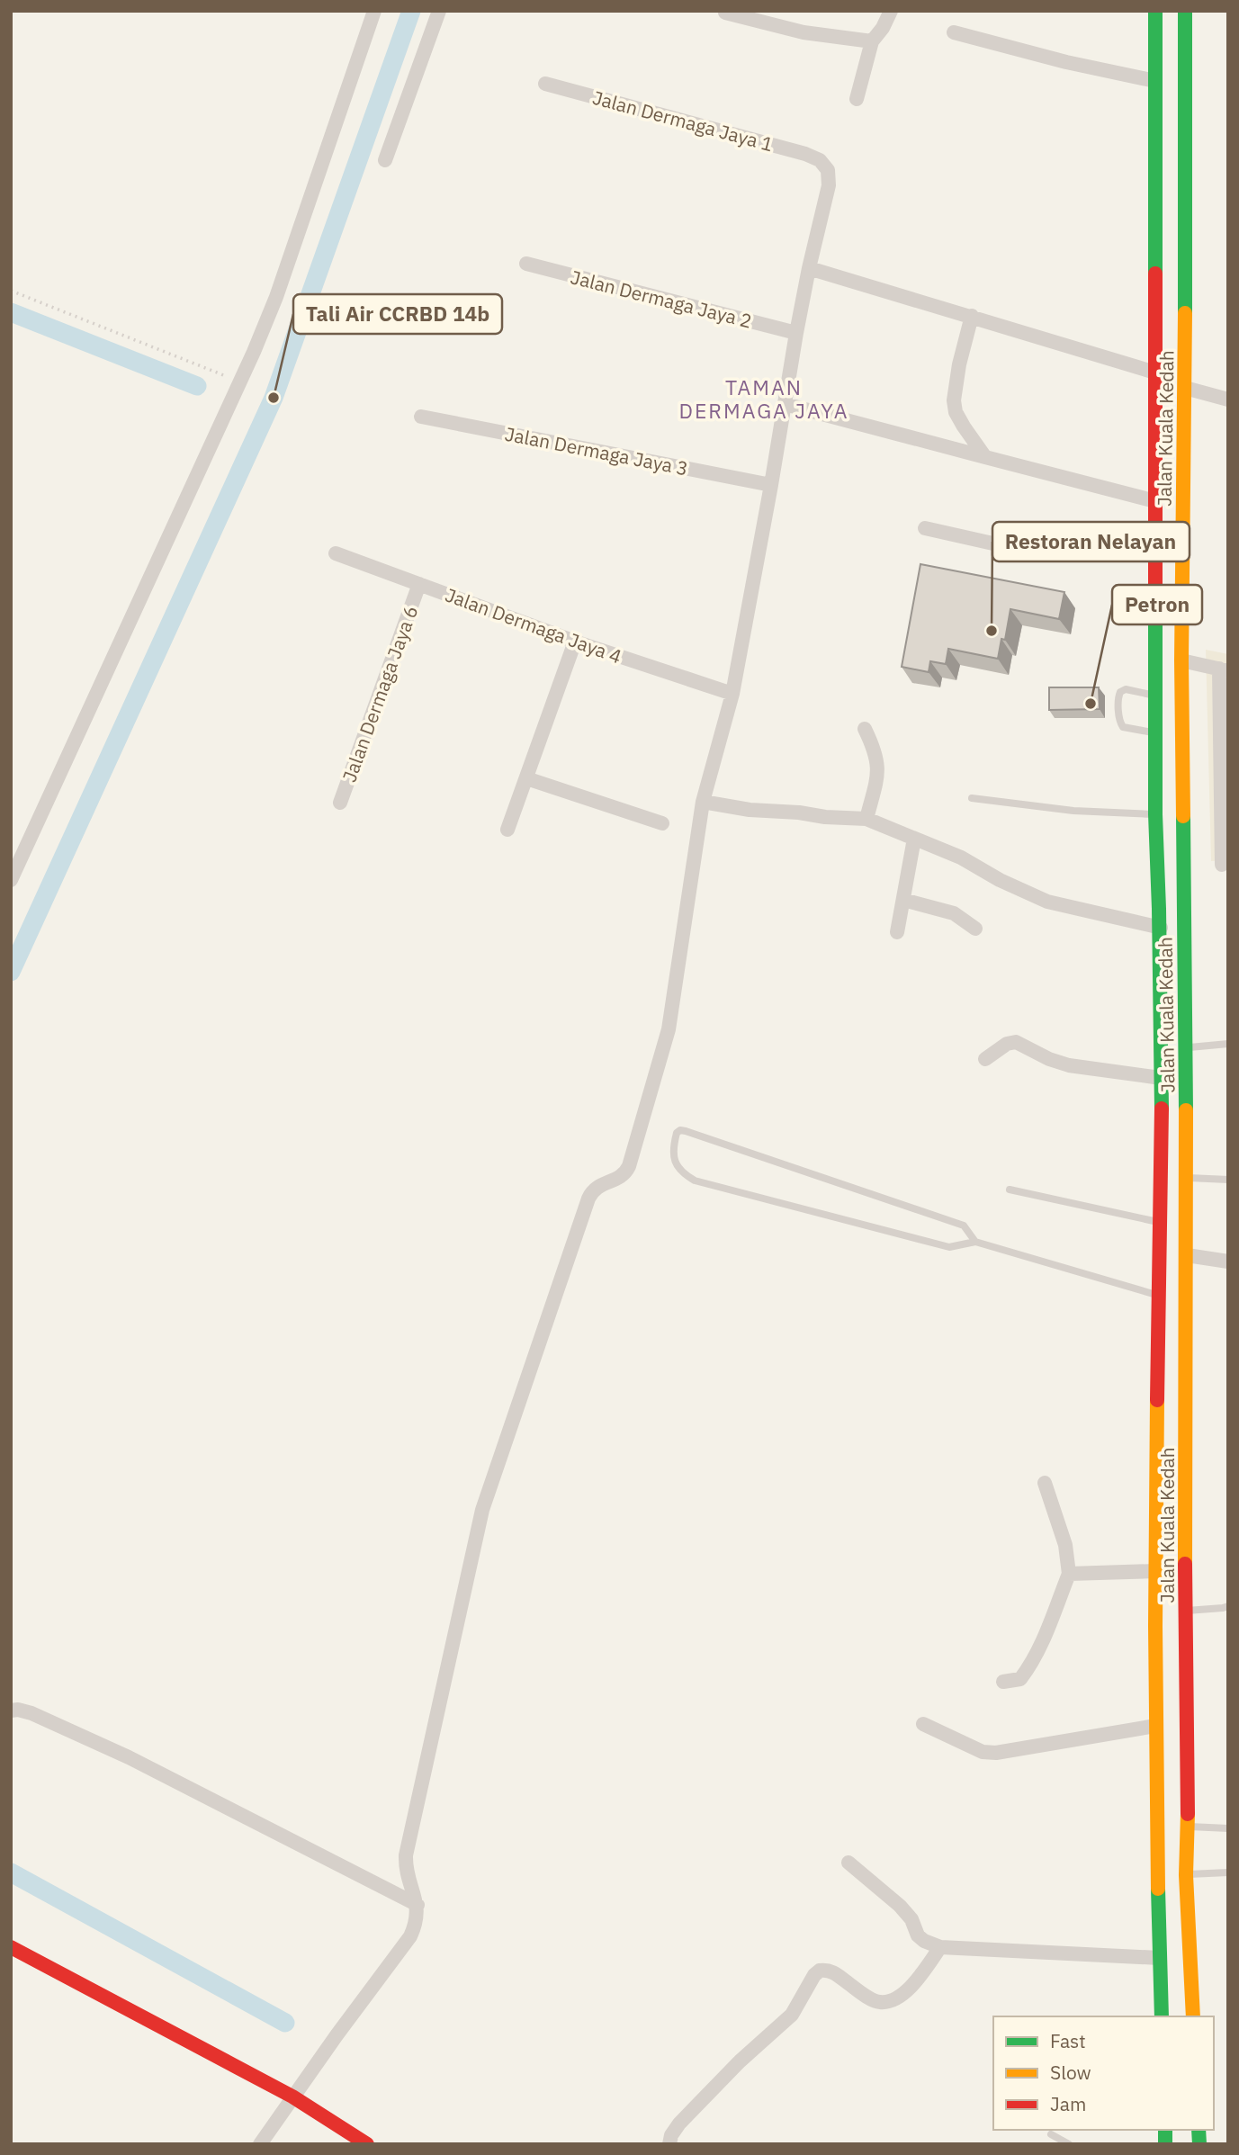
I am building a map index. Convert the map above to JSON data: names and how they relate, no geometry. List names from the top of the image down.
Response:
{
  "streets": {
    "main road": ["Jalan Kuala Kedah"],
    "street": [
      "Jalan Dermaga Jaya 1",
      "Jalan Dermaga Jaya 2",
      "Jalan Dermaga Jaya 3",
      "Jalan Dermaga Jaya 4",
      "Jalan Dermaga Jaya 6"
    ]
  },
  "crossings": [
    ["Jalan Dermaga Jaya 4", "Jalan Dermaga Jaya 6"]
  ],
  "districts": ["TAMAN DERMAGA JAYA"],
  "places": ["Tali Air CCRBD 14b", "Restoran Nelayan", "Petron"],
  "legend": ["Fast", "Slow", "Jam"]
}
